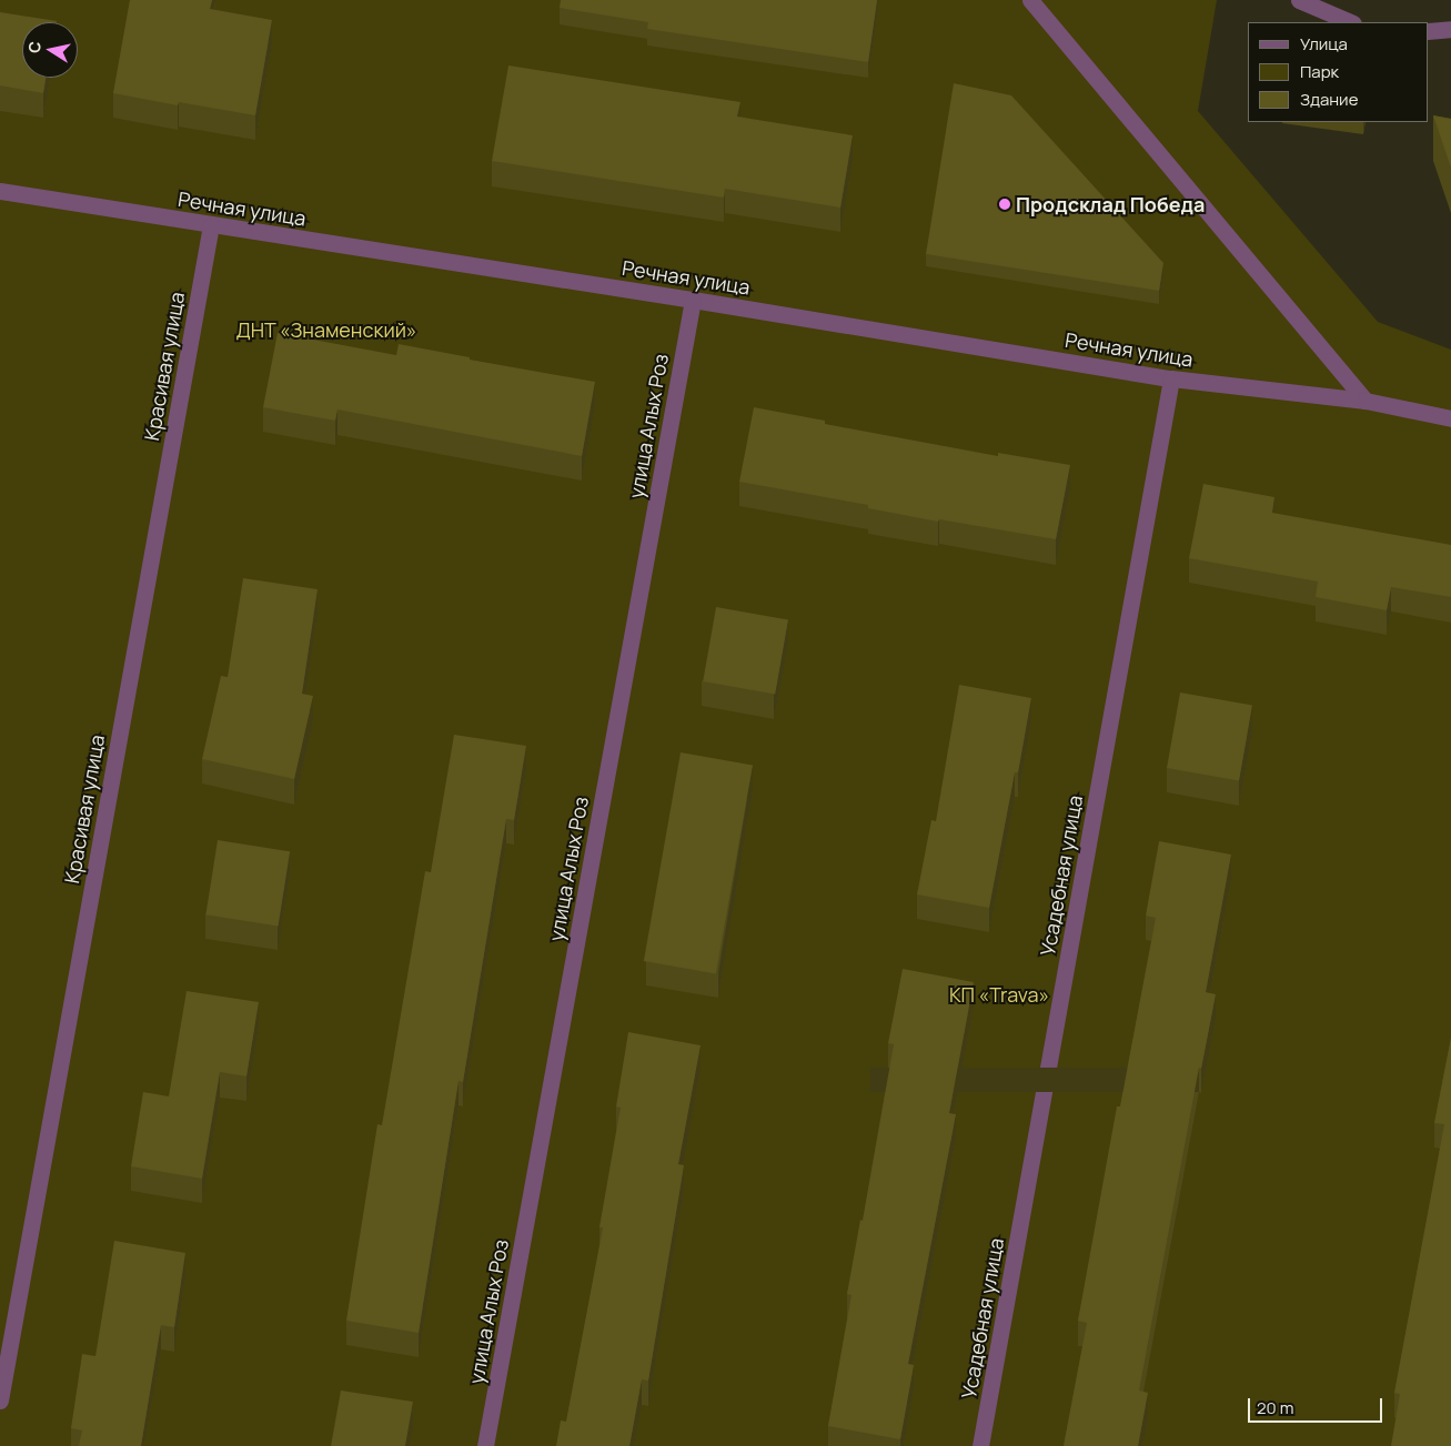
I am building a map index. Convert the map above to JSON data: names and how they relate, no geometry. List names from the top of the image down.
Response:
{
  "streets": {
    "street": [
      "Речная улица",
      "Красивая улица",
      "улица Алых Роз",
      "Усадебная улица"
    ]
  },
  "crossings": [
    ["Речная улица", "Красивая улица"],
    ["Речная улица", "улица Алых Роз"],
    ["Речная улица", "Усадебная улица"]
  ],
  "parks": ["ДНТ «Знаменский»", "КП «Trava»"],
  "places": ["Продсклад Победа"],
  "legend": ["Улица", "Парк", "Здание"],
  "scale_bar": "20 m",
  "north": "left"
}
